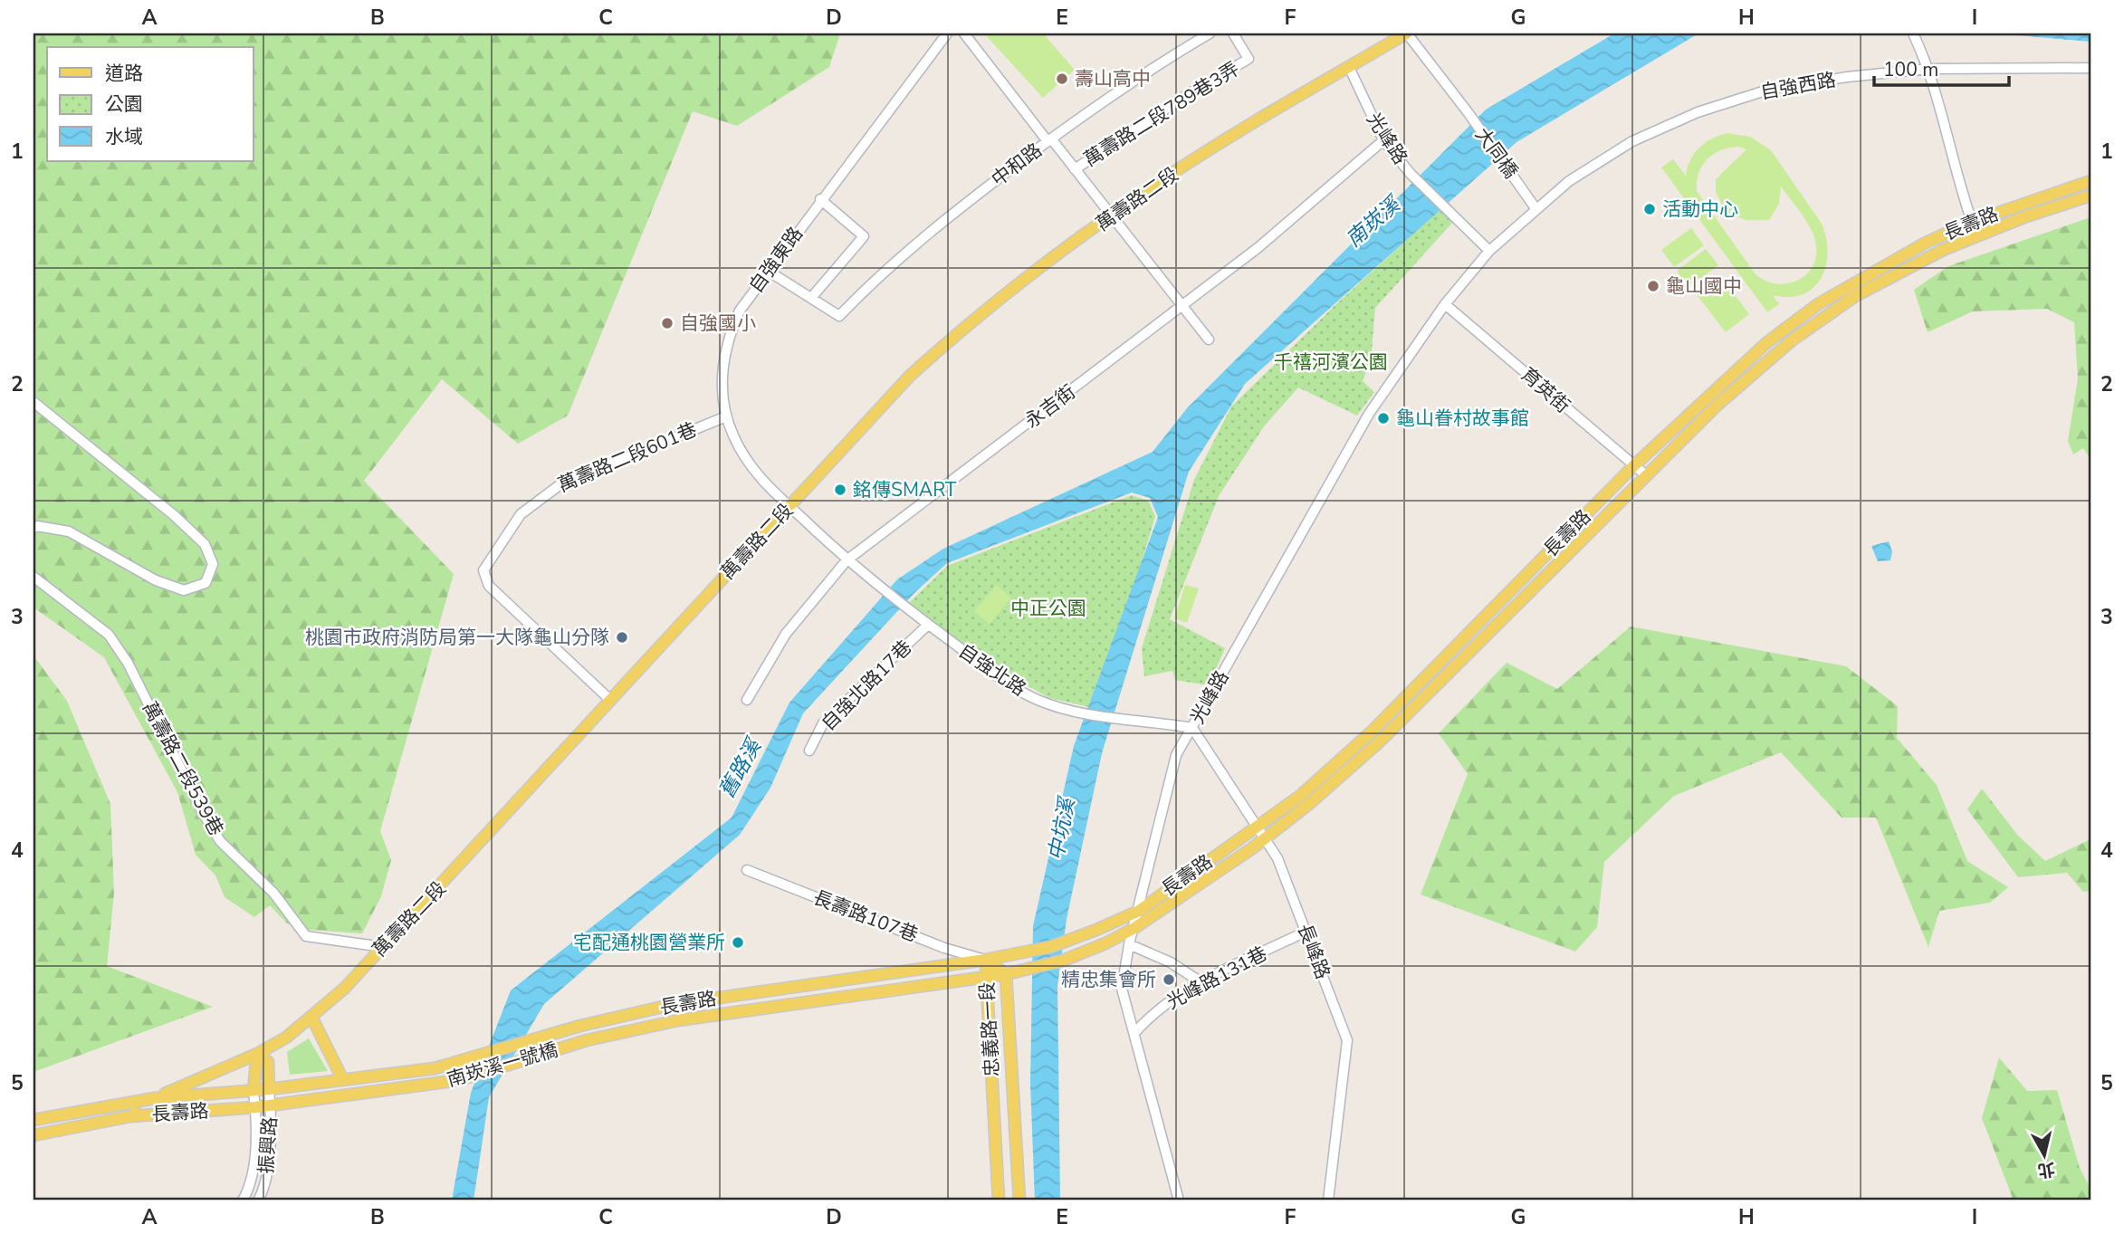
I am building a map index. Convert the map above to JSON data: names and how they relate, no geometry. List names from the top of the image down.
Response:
{
  "streets": {
    "main road": [
      "萬壽路二段",
      "長壽路",
      "忠義路一段",
      "南崁溪一號橋"
    ],
    "street": [
      "自強西路",
      "萬壽路二段789巷3弄",
      "光峰路",
      "大同橋",
      "中和路",
      "自強東路",
      "育英街",
      "永吉街",
      "萬壽路二段601巷",
      "自強北路",
      "自強北路17巷",
      "萬壽路二段539巷",
      "長壽路107巷",
      "長峰路",
      "光峰路131巷",
      "振興路"
    ]
  },
  "crossings": [
    ["自強西路", "光峰路"],
    ["自強西路", "大同橋"],
    ["光峰路", "大同橋"],
    ["光峰路", "萬壽路二段"],
    ["光峰路", "長壽路"],
    ["光峰路", "育英街"],
    ["光峰路", "永吉街"],
    ["光峰路", "自強北路"],
    ["光峰路", "長峰路"],
    ["光峰路", "光峰路131巷"],
    ["大同橋", "萬壽路二段"],
    ["萬壽路二段", "長壽路"],
    ["萬壽路二段", "自強東路"],
    ["萬壽路二段", "萬壽路二段601巷"],
    ["萬壽路二段", "萬壽路二段539巷"],
    ["長壽路", "育英街"],
    ["長壽路", "長壽路107巷"],
    ["長壽路", "長峰路"],
    ["長壽路", "忠義路一段"],
    ["長壽路", "南崁溪一號橋"],
    ["長壽路", "振興路"],
    ["自強東路", "萬壽路二段601巷"],
    ["永吉街", "自強北路"],
    ["自強北路", "自強北路17巷"],
    ["自強北路", "長峰路"],
    ["長壽路107巷", "忠義路一段"],
    ["長峰路", "光峰路131巷"]
  ],
  "water": ["南崁溪", "舊路溪", "中坑溪"],
  "parks": ["千禧河濱公園", "中正公園"],
  "places": [
    "壽山高中",
    "活動中心",
    "龜山國中",
    "自強國小",
    "龜山眷村故事館",
    "銘傳SMART",
    "桃園市政府消防局第一大隊龜山分隊",
    "宅配通桃園營業所",
    "精忠集會所"
  ],
  "legend": ["道路", "公園", "水域"],
  "scale_bar": "100 m",
  "north": "bottom",
  "grid": {
    "columns": [
      "A",
      "B",
      "C",
      "D",
      "E",
      "F",
      "G",
      "H",
      "I"
    ],
    "rows": [
      "1",
      "2",
      "3",
      "4",
      "5"
    ]
  }
}
